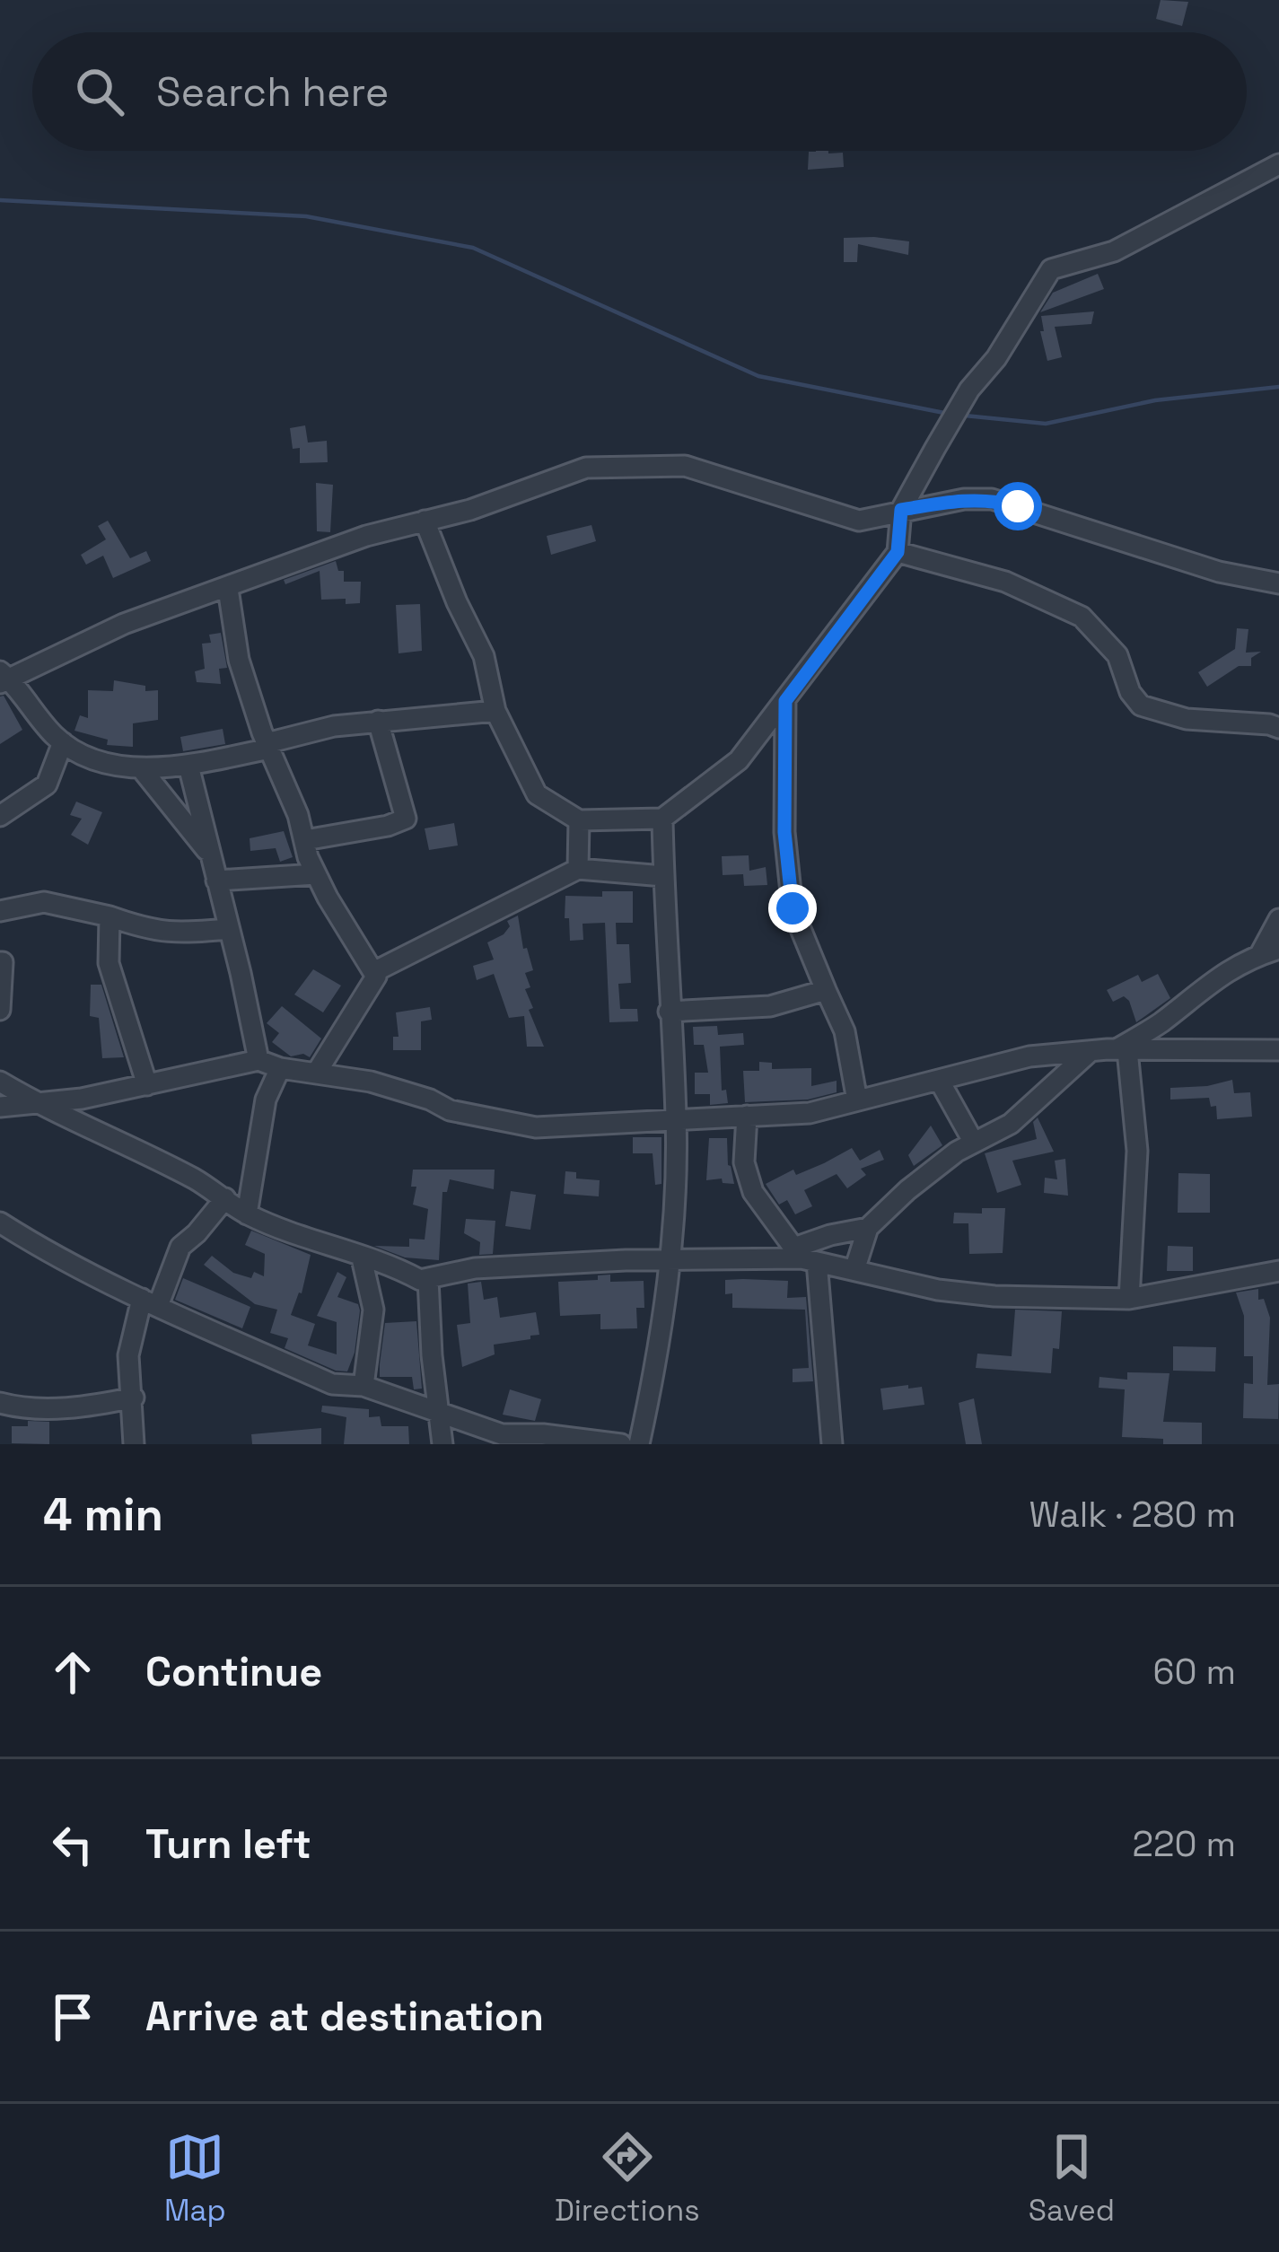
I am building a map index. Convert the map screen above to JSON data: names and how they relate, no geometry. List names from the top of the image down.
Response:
{
  "page": {
    "search": "Search here",
    "heading": ["4 min", "Walk · 280 m"],
    "list": [
      ["Continue", "60 m"],
      ["Turn left", "220 m"],
      "Arrive at destination"
    ],
    "nav": ["Map", "Directions", "Saved"]
  }
}
